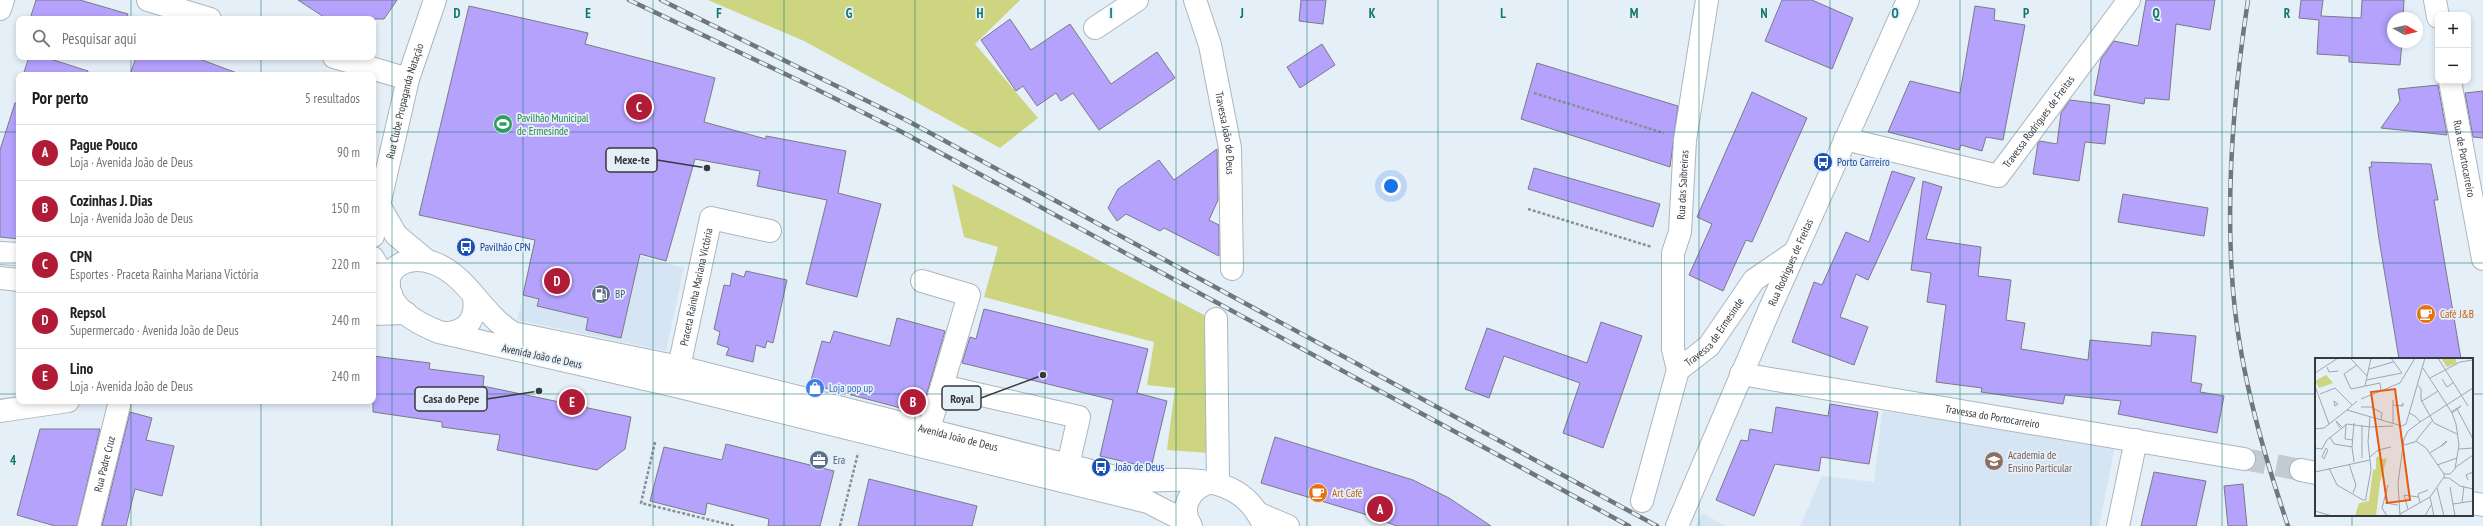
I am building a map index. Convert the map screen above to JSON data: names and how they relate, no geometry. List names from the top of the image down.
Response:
{
  "streets": {
    "street": [
      "Rua Clube Propaganda Natação",
      "Travessa Rodrigues de Freitas",
      "Travessa João de Deus",
      "Rua de Portocarreiro",
      "Rua das Saibreiras",
      "Rua Rodrigues de Freitas",
      "Praceta Rainha Mariana Victória",
      "Travessa de Ermesinde",
      "Avenida João de Deus",
      "Travessa do Portocarreiro",
      "Rua Padre Cruz"
    ]
  },
  "crossings": [
    ["Travessa Rodrigues de Freitas", "Rua Rodrigues de Freitas"],
    ["Rua das Saibreiras", "Travessa de Ermesinde"],
    ["Rua Rodrigues de Freitas", "Travessa de Ermesinde"],
    ["Rua Rodrigues de Freitas", "Travessa do Portocarreiro"],
    ["Praceta Rainha Mariana Victória", "Avenida João de Deus"]
  ],
  "places": {
    "sports": ["Pavilhão Municipal de Ermesinde"],
    "bus stop": ["Porto Carreiro", "Pavilhão CPN", "João de Deus"],
    "other": ["Mexe-te", "Royal", "Casa do Pepe"],
    "fuel station": ["BP"],
    "cafe": ["Café J&B", "Art Café"],
    "shop": ["Loja pop up"],
    "office": ["Era"],
    "school or university": ["Academia de Ensino Particular"]
  },
  "north": "right",
  "page": {
    "map_buttons": ["+", "−"],
    "search": "Pesquisar aqui",
    "heading": ["Por perto", "5 resultados"],
    "pins": [
      "C",
      "D",
      "B",
      "E",
      "A"
    ],
    "list": [
      {
        "mark": "A",
        "name": "Pague Pouco",
        "note": "Loja · Avenida João de Deus",
        "value": "90 m"
      },
      {
        "mark": "B",
        "name": "Cozinhas J. Dias",
        "note": "Loja · Avenida João de Deus",
        "value": "150 m"
      },
      {
        "mark": "C",
        "name": "CPN",
        "note": "Esportes · Praceta Rainha Mariana Victória",
        "value": "220 m"
      },
      {
        "mark": "D",
        "name": "Repsol",
        "note": "Supermercado · Avenida João de Deus",
        "value": "240 m"
      },
      {
        "mark": "E",
        "name": "Lino",
        "note": "Loja · Avenida João de Deus",
        "value": "240 m"
      }
    ]
  },
  "grid": {
    "columns": [
      "D",
      "E",
      "F",
      "G",
      "H",
      "I",
      "J",
      "K",
      "L",
      "M",
      "N",
      "O",
      "P",
      "Q",
      "R"
    ],
    "rows": ["4"]
  }
}
